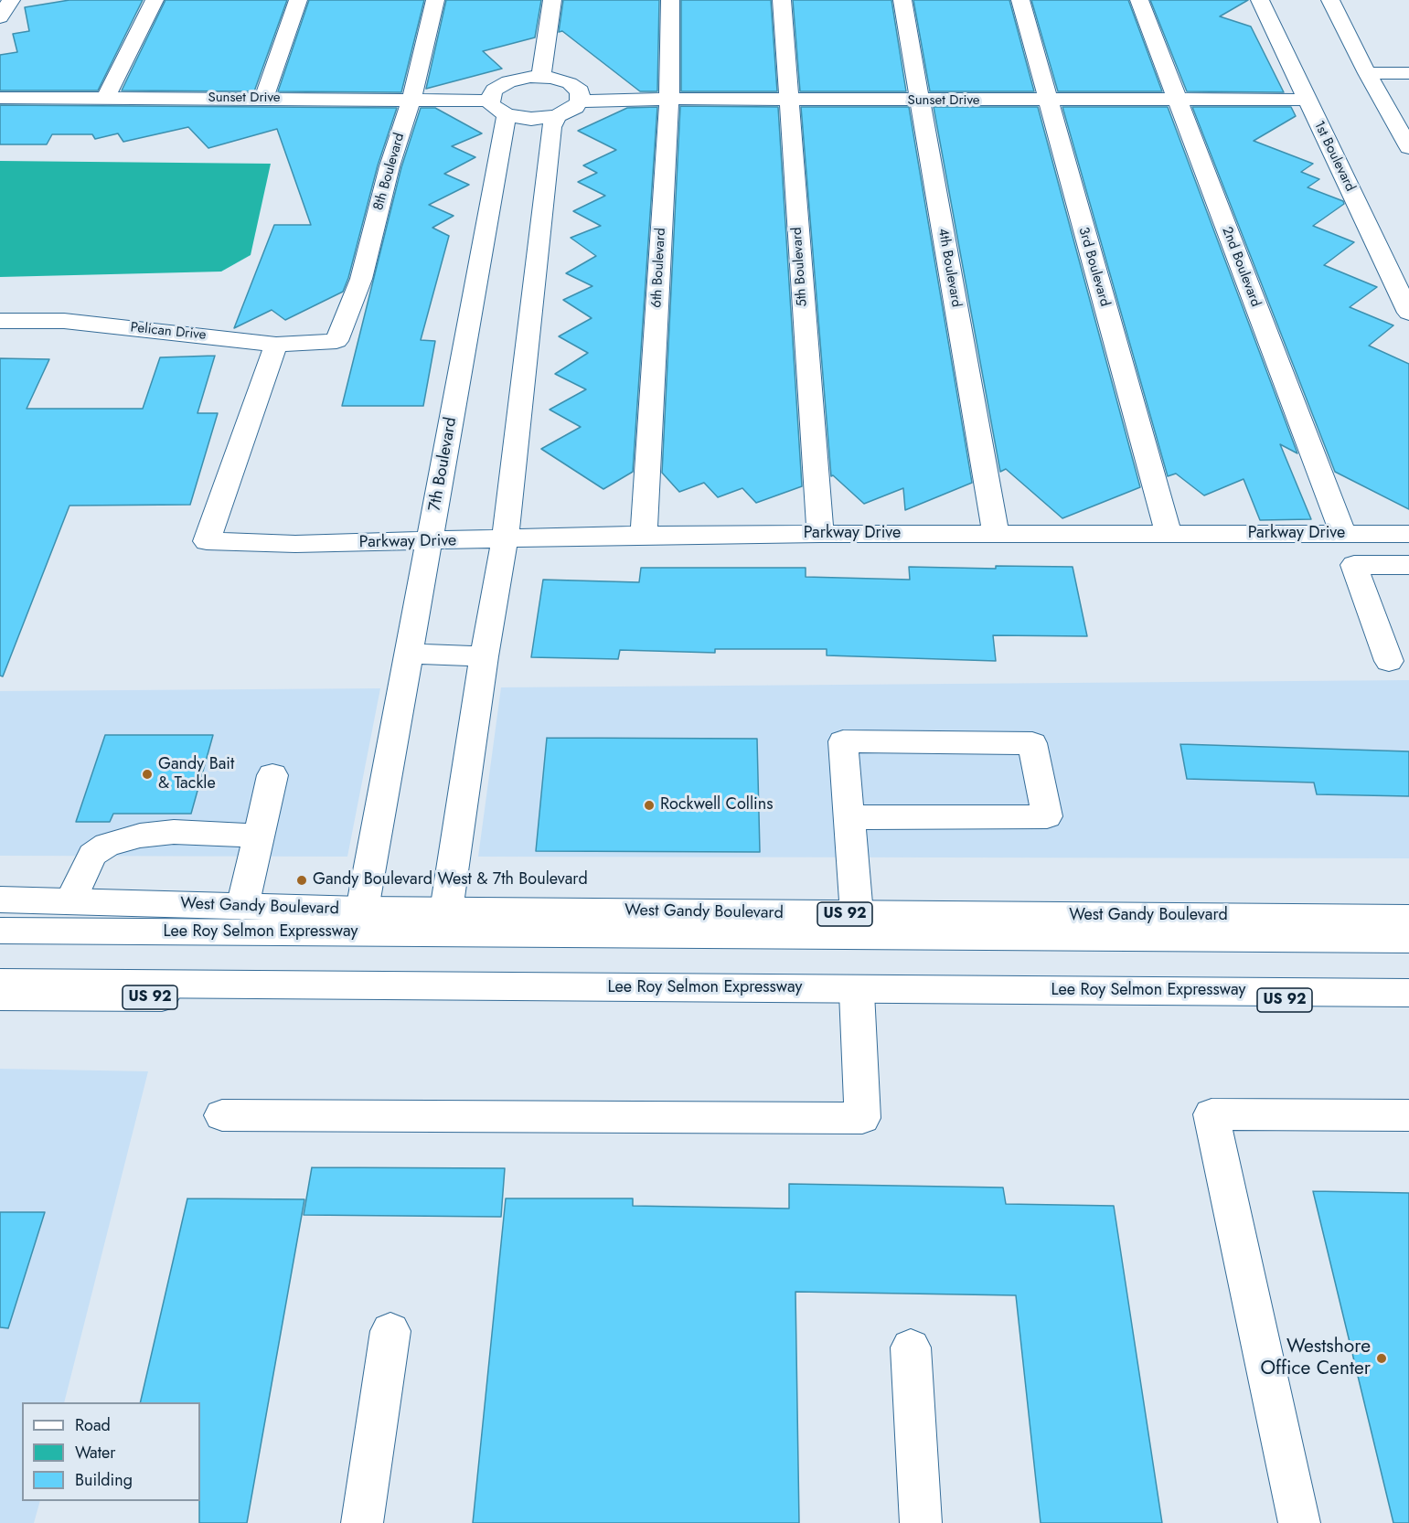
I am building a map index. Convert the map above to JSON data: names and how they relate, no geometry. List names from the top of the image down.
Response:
{
  "streets": {
    "main road": [
      "Sunset Drive",
      "1st Boulevard",
      "8th Boulevard",
      "5th Boulevard",
      "3rd Boulevard",
      "2nd Boulevard",
      "6th Boulevard",
      "4th Boulevard",
      "Pelican Drive",
      "7th Boulevard",
      "Parkway Drive",
      "West Gandy Boulevard",
      "US 92",
      "Lee Roy Selmon Expressway"
    ]
  },
  "crossings": [
    ["Sunset Drive", "1st Boulevard"],
    ["Sunset Drive", "8th Boulevard"],
    ["Sunset Drive", "5th Boulevard"],
    ["Sunset Drive", "3rd Boulevard"],
    ["Sunset Drive", "2nd Boulevard"],
    ["Sunset Drive", "6th Boulevard"],
    ["Sunset Drive", "4th Boulevard"],
    ["8th Boulevard", "Pelican Drive"],
    ["5th Boulevard", "Parkway Drive"],
    ["3rd Boulevard", "Parkway Drive"],
    ["2nd Boulevard", "Parkway Drive"],
    ["6th Boulevard", "Parkway Drive"],
    ["4th Boulevard", "Parkway Drive"],
    ["Pelican Drive", "Parkway Drive"],
    ["7th Boulevard", "Parkway Drive"],
    ["7th Boulevard", "West Gandy Boulevard"]
  ],
  "places": [
    "Gandy Bait & Tackle",
    "Rockwell Collins",
    "Gandy Boulevard West & 7th Boulevard",
    "Westshore Office Center"
  ],
  "legend": ["Road", "Water", "Building"]
}
